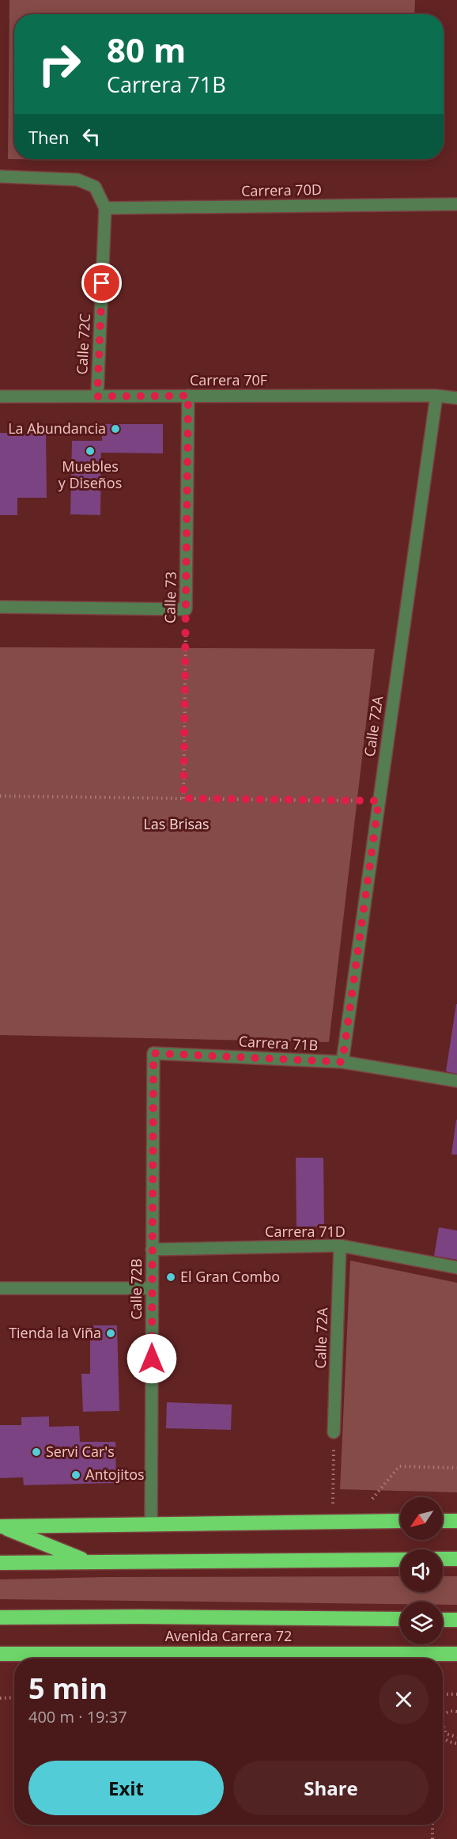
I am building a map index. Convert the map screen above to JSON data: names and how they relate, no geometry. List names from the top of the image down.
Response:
{
  "streets": {
    "highway": ["Avenida Carrera 72"],
    "street": [
      "Carrera 70D",
      "Calle 72C",
      "Carrera 70F",
      "Calle 73",
      "Calle 72A",
      "Carrera 71B",
      "Carrera 71D",
      "Calle 72B"
    ]
  },
  "crossings": [
    ["Carrera 70D", "Calle 72C"],
    ["Calle 72C", "Carrera 70F"],
    ["Carrera 70F", "Calle 73"],
    ["Carrera 70F", "Calle 72A"],
    ["Calle 72A", "Carrera 71B"],
    ["Calle 72A", "Carrera 71D"],
    ["Carrera 71B", "Calle 72B"],
    ["Carrera 71D", "Calle 72B"]
  ],
  "parks": ["Las Brisas"],
  "places": [
    "La Abundancia",
    "Muebles y Diseños",
    "El Gran Combo",
    "Tienda la Viña",
    "Servi Car's",
    "Antojitos"
  ],
  "north": "bottom left",
  "page": {
    "turn": ["80 m", "Carrera 71B"],
    "then": "Then",
    "heading": ["5 min", "400 m · 19:37"],
    "buttons": ["Exit", "Share"]
  }
}
